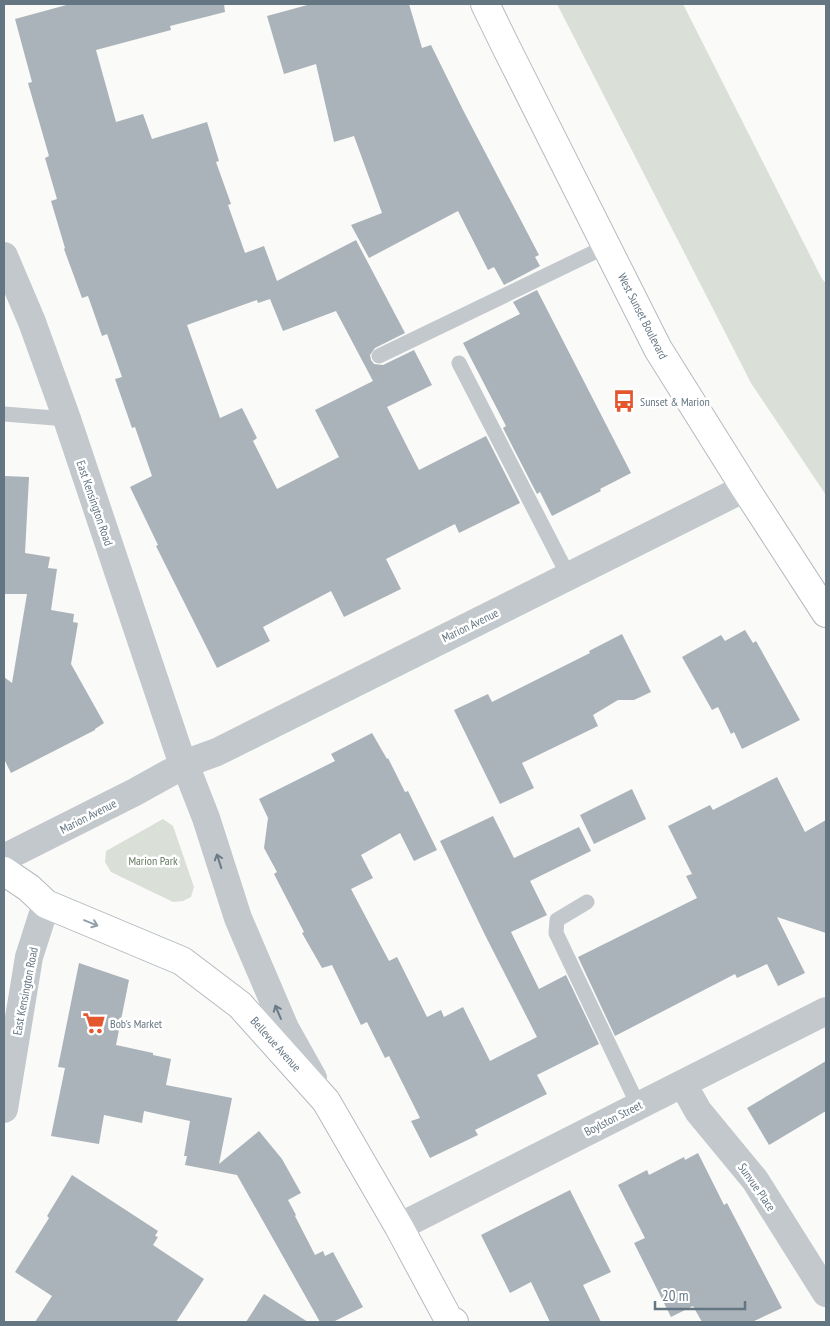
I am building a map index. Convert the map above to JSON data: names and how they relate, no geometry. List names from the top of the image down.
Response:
{
  "streets": {
    "main road": ["West Sunset Boulevard", "Bellevue Avenue"],
    "street": [
      "East Kensington Road",
      "Marion Avenue",
      "Boylston Street",
      "Sunvue Place"
    ]
  },
  "crossings": [
    ["West Sunset Boulevard", "Marion Avenue"],
    ["East Kensington Road", "Marion Avenue"],
    ["East Kensington Road", "Bellevue Avenue"],
    ["Bellevue Avenue", "Boylston Street"],
    ["Boylston Street", "Sunvue Place"]
  ],
  "one_way": ["Bellevue Avenue"],
  "parks": ["Marion Park"],
  "places": {
    "bus stop": ["Sunset & Marion"],
    "supermarket": ["Bob's Market"]
  },
  "scale_bar": "20 m"
}
